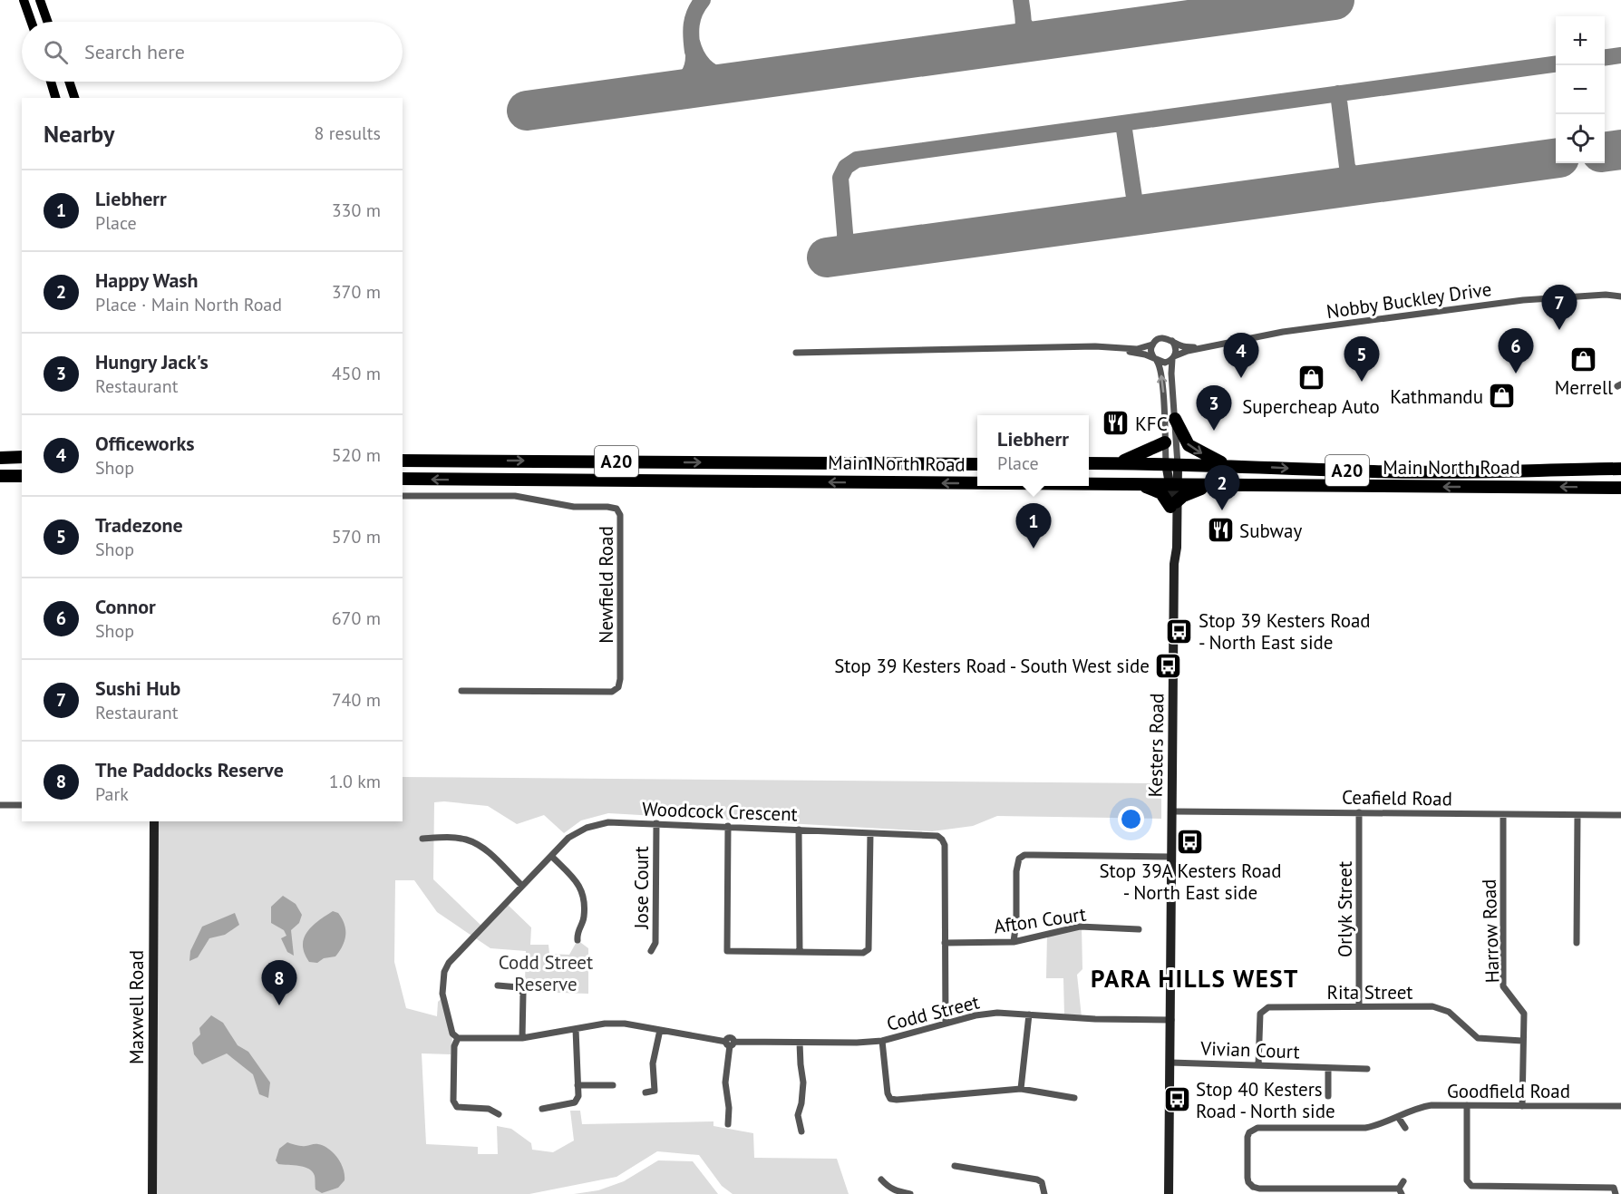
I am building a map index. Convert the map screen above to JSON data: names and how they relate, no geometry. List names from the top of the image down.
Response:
{
  "streets": {
    "highway": ["A20", "Main North Road"],
    "main road": ["Kesters Road", "Maxwell Road"],
    "street": [
      "Nobby Buckley Drive",
      "Newfield Road",
      "Ceafield Road",
      "Woodcock Crescent",
      "Jose Court",
      "Orlyk Street",
      "Afton Court",
      "Harrow Road",
      "Rita Street",
      "Codd Street",
      "Vivian Court",
      "Goodfield Road"
    ]
  },
  "crossings": [
    ["Nobby Buckley Drive", "Kesters Road"],
    ["Main North Road", "Kesters Road"],
    ["Kesters Road", "Ceafield Road"],
    ["Kesters Road", "Codd Street"],
    ["Kesters Road", "Vivian Court"],
    ["Ceafield Road", "Orlyk Street"],
    ["Ceafield Road", "Harrow Road"],
    ["Woodcock Crescent", "Jose Court"],
    ["Woodcock Crescent", "Afton Court"],
    ["Woodcock Crescent", "Codd Street"],
    ["Orlyk Street", "Rita Street"],
    ["Harrow Road", "Rita Street"],
    ["Harrow Road", "Goodfield Road"],
    ["Rita Street", "Vivian Court"]
  ],
  "districts": ["PARA HILLS WEST"],
  "parks": ["Codd Street Reserve"],
  "places": {
    "shop": ["Merrell", "Supercheap Auto", "Kathmandu"],
    "restaurant": ["KFC", "Subway"],
    "bus stop": [
      "Stop 39 Kesters Road - North East side",
      "Stop 39 Kesters Road - South West side",
      "Stop 39A Kesters Road - North East side",
      "Stop 40 Kesters Road - North side"
    ]
  },
  "page": {
    "map_buttons": ["+", "−"],
    "search": "Search here",
    "heading": ["Nearby", "8 results"],
    "list": [
      {
        "mark": "1",
        "name": "Liebherr",
        "note": "Place",
        "value": "330 m"
      },
      {
        "mark": "2",
        "name": "Happy Wash",
        "note": "Place · Main North Road",
        "value": "370 m"
      },
      {
        "mark": "3",
        "name": "Hungry Jack's",
        "note": "Restaurant",
        "value": "450 m"
      },
      {
        "mark": "4",
        "name": "Officeworks",
        "note": "Shop",
        "value": "520 m"
      },
      {
        "mark": "5",
        "name": "Tradezone",
        "note": "Shop",
        "value": "570 m"
      },
      {
        "mark": "6",
        "name": "Connor",
        "note": "Shop",
        "value": "670 m"
      },
      {
        "mark": "7",
        "name": "Sushi Hub",
        "note": "Restaurant",
        "value": "740 m"
      },
      {
        "mark": "8",
        "name": "The Paddocks Reserve",
        "note": "Park",
        "value": "1.0 km"
      }
    ],
    "pins": [
      "7",
      "6",
      "4",
      "5",
      "3",
      "2",
      "1",
      "8"
    ],
    "popup": ["Liebherr", "Place"]
  }
}
